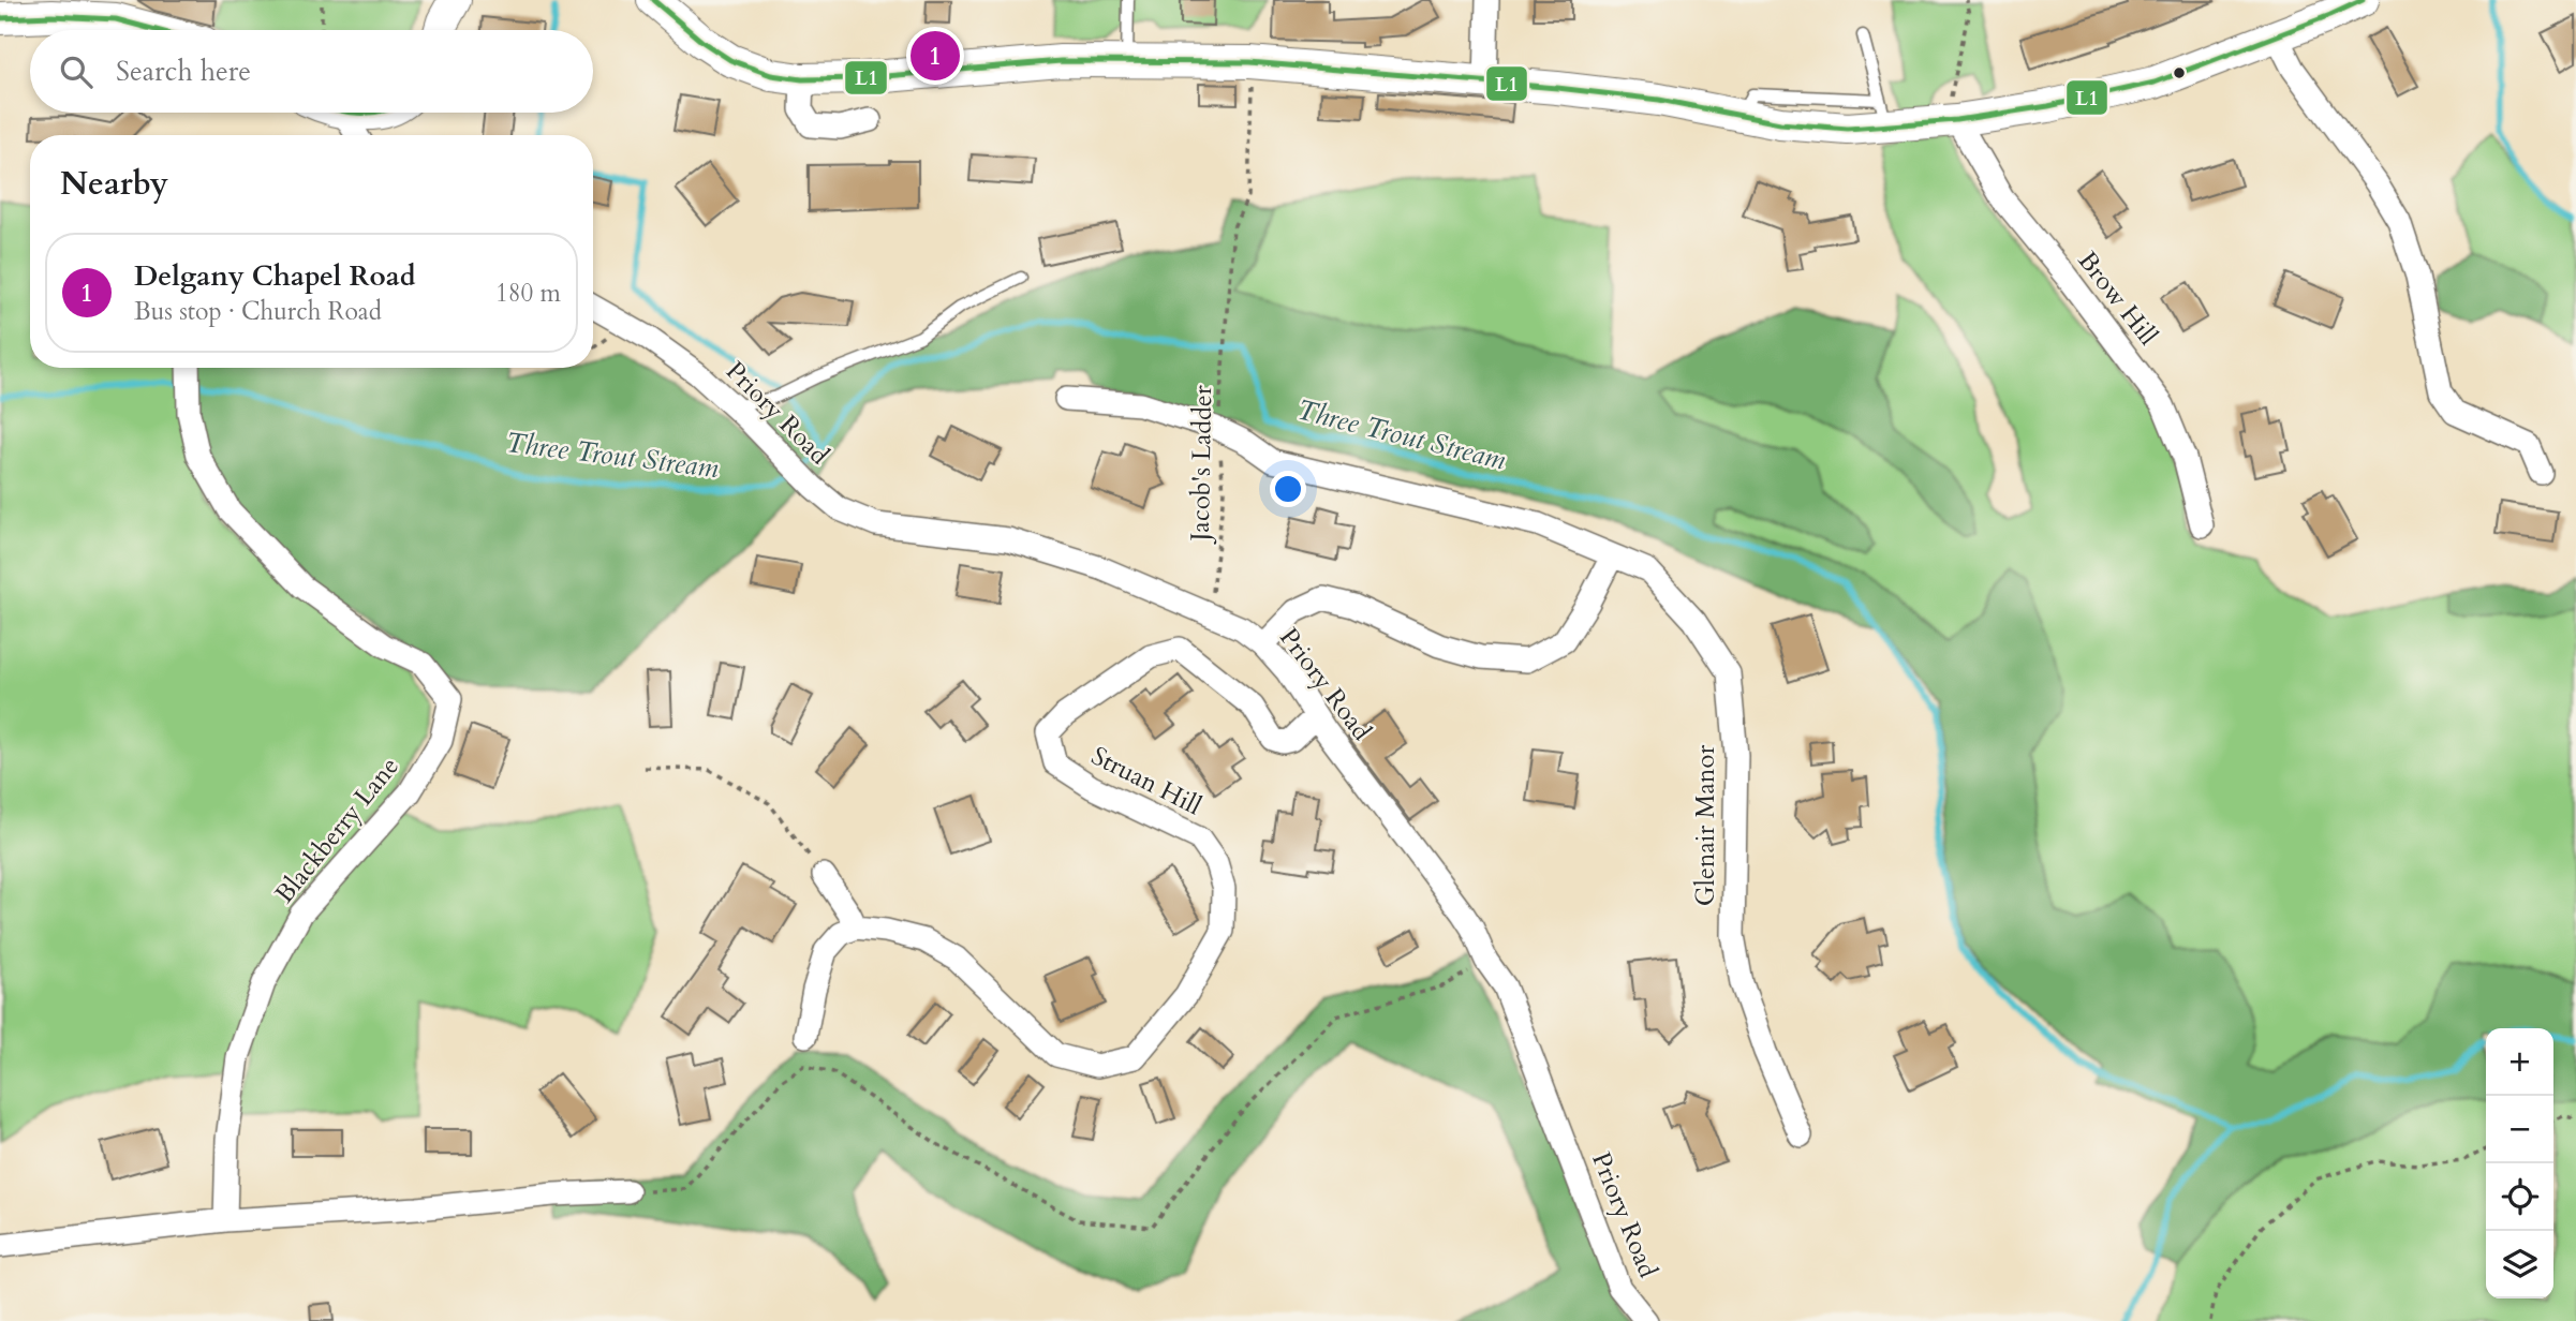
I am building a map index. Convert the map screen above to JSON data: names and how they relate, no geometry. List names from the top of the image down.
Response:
{
  "streets": {
    "street": [
      "Brow Hill",
      "Priory Road",
      "Struan Hill",
      "Glenair Manor",
      "Blackberry Lane"
    ],
    "path": ["Jacob's Ladder"]
  },
  "crossings": [
    ["Priory Road", "Jacob's Ladder"],
    ["Priory Road", "Struan Hill"],
    ["Jacob's Ladder", "Glenair Manor"]
  ],
  "water": ["Three Trout Stream"],
  "lines": ["transit line L1"],
  "page": {
    "pins": "1",
    "search": "Search here",
    "heading": "Nearby",
    "list": [
      {
        "mark": "1",
        "name": "Delgany Chapel Road",
        "note": "Bus stop · Church Road",
        "value": "180 m"
      }
    ],
    "map_buttons": ["+", "−"]
  }
}
